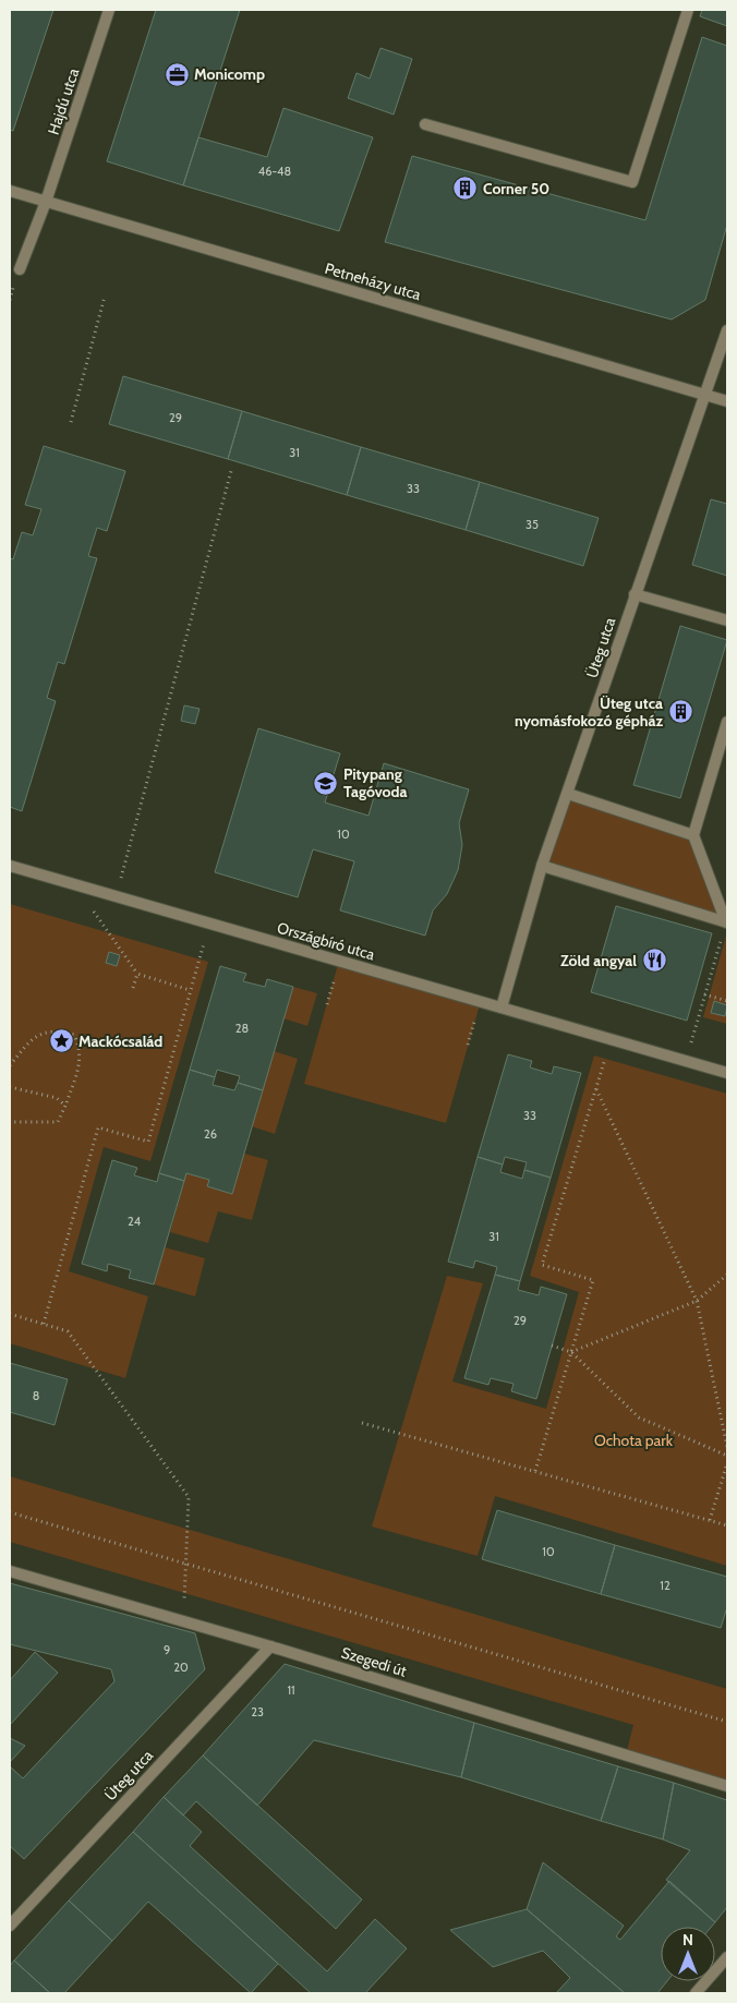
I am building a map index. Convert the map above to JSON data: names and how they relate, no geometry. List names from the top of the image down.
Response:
{
  "streets": {
    "street": [
      "Hajdú utca",
      "Petneházy utca",
      "Üteg utca",
      "Országbíró utca",
      "Szegedi út"
    ]
  },
  "crossings": [
    ["Hajdú utca", "Petneházy utca"],
    ["Petneházy utca", "Üteg utca"],
    ["Üteg utca", "Országbíró utca"],
    ["Üteg utca", "Szegedi út"]
  ],
  "parks": ["Ochota park"],
  "places": {
    "office": ["Monicomp"],
    "building": ["Corner 50", "Üteg utca nyomásfokozó gépház"],
    "school or university": ["Pitypang Tagóvoda"],
    "restaurant": ["Zöld angyal"],
    "place": ["Mackócsalád"]
  },
  "house_numbers": [
    "46-48",
    "29",
    "31",
    "33",
    "35",
    "10",
    "28",
    "33",
    "26",
    "24",
    "31",
    "29",
    "8",
    "10",
    "12",
    "9",
    "20",
    "11",
    "23"
  ],
  "north": "top"
}
